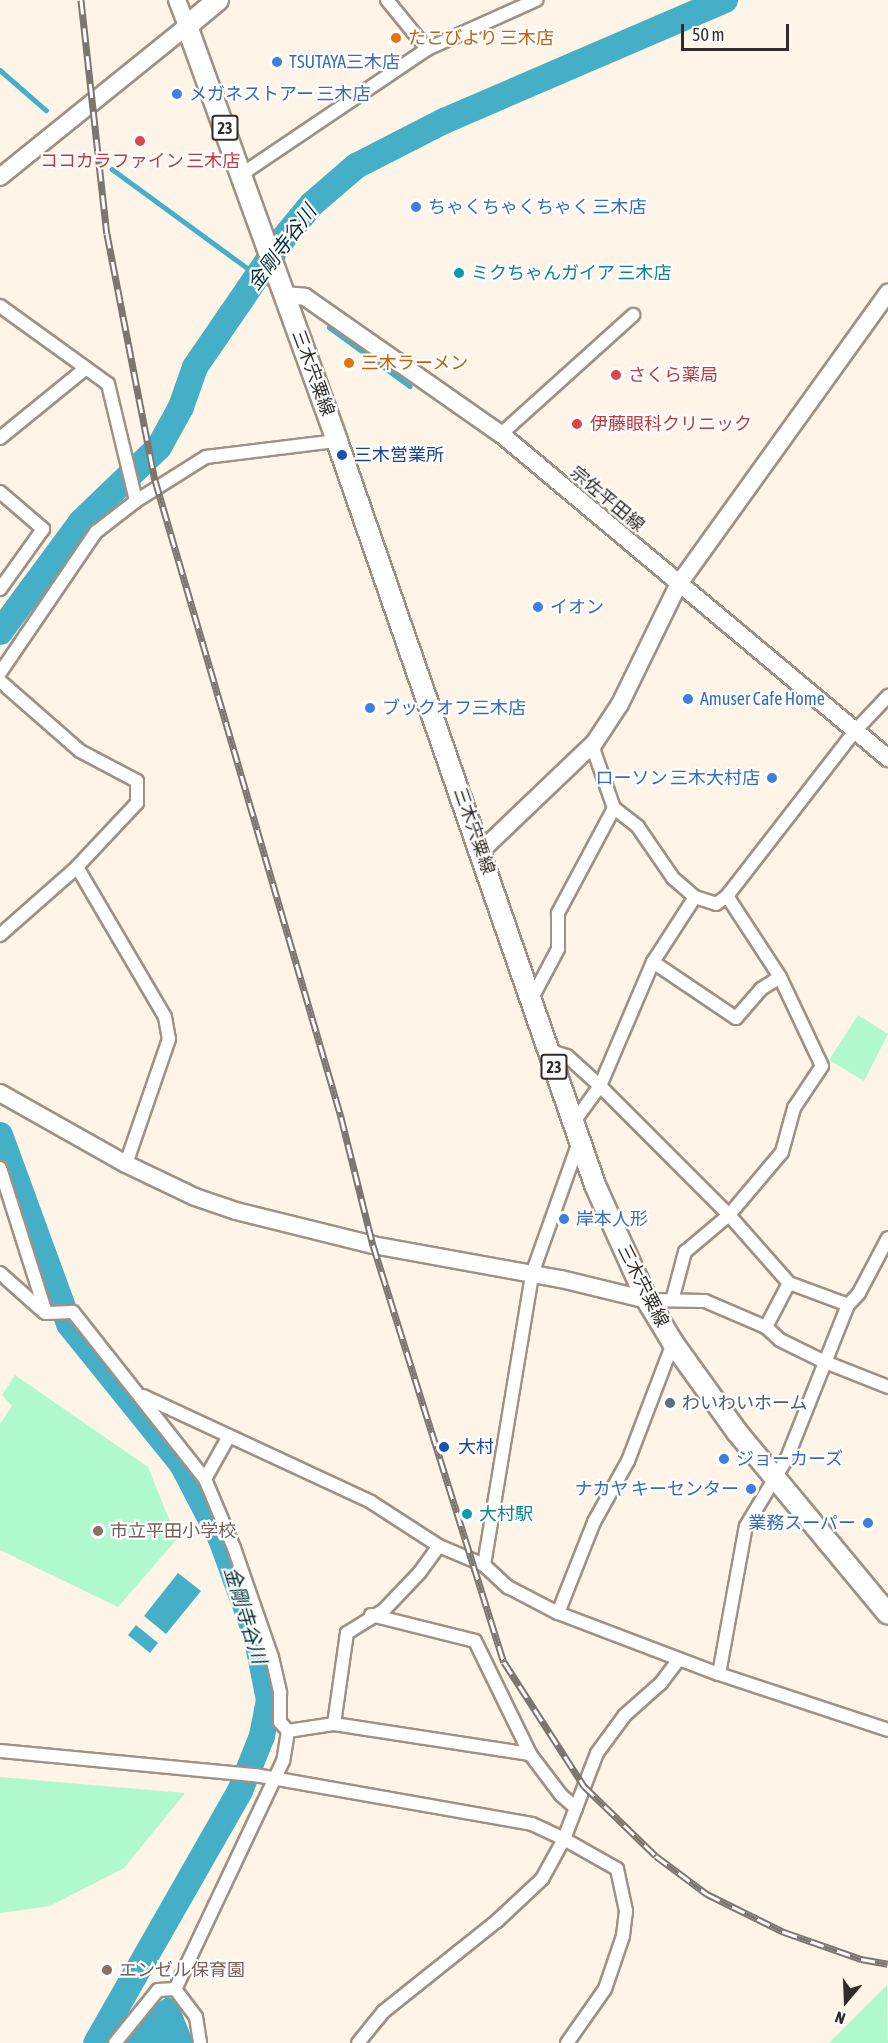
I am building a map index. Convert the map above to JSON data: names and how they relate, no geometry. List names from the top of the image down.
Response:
{
  "streets": {
    "main road": ["23", "三木宍粟線"],
    "street": ["宗佐平田線"]
  },
  "crossings": [
    ["三木宍粟線", "宗佐平田線"]
  ],
  "water": ["金剛寺谷川"],
  "places": [
    "たこびより 三木店",
    "TSUTAYA三木店",
    "メガネストアー 三木店",
    "ココカラファイン 三木店",
    "ちゃくちゃくちゃく 三木店",
    "ミクちゃんガイア 三木店",
    "三木ラーメン",
    "さくら薬局",
    "伊藤眼科クリニック",
    "三木営業所",
    "イオン",
    "Amuser Cafe Home",
    "ブックオフ三木店",
    "ローソン 三木大村店",
    "岸本人形",
    "わいわいホーム",
    "大村",
    "ジョーカーズ",
    "ナカヤ キーセンター",
    "大村駅",
    "業務スーパー",
    "市立平田小学校",
    "エンゼル保育園"
  ],
  "scale_bar": "50 m",
  "north": "bottom"
}
